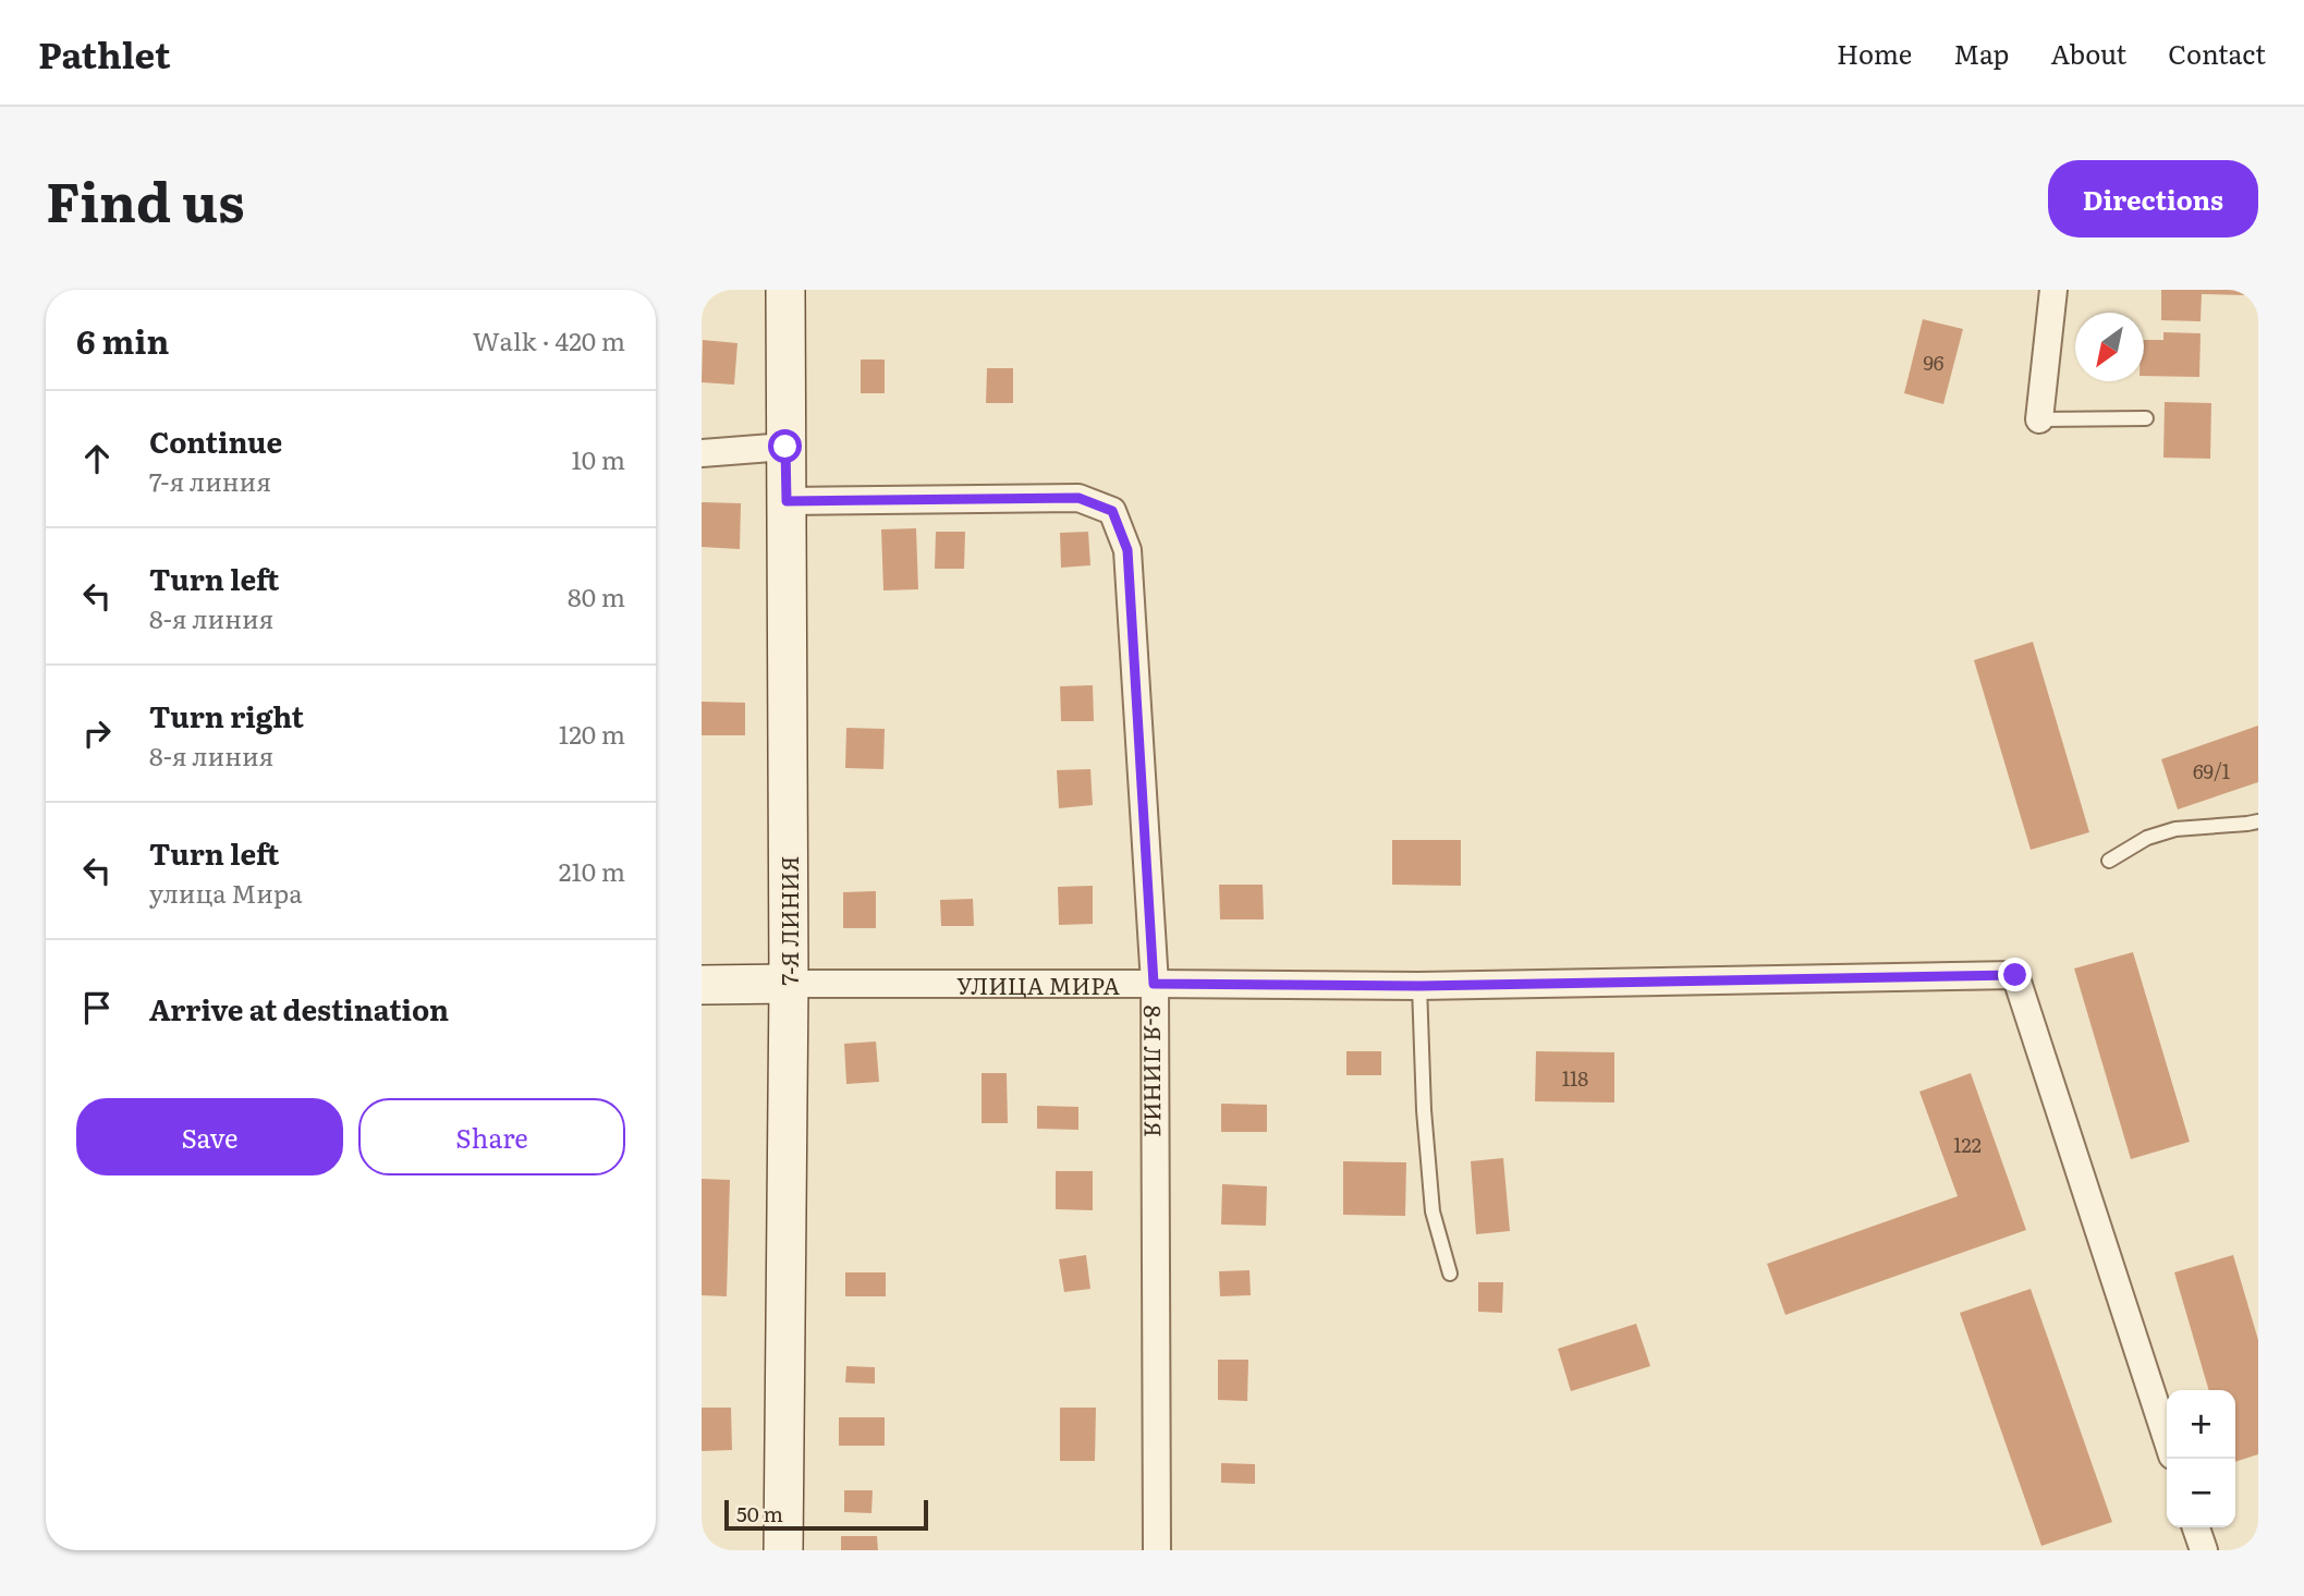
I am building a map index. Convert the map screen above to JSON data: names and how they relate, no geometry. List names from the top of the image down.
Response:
{
  "streets": {
    "main road": ["7-Я ЛИНИЯ", "УЛИЦА МИРА"],
    "street": ["8-Я ЛИНИЯ"]
  },
  "crossings": [
    ["7-Я ЛИНИЯ", "УЛИЦА МИРА"],
    ["7-Я ЛИНИЯ", "8-Я ЛИНИЯ"],
    ["УЛИЦА МИРА", "8-Я ЛИНИЯ"]
  ],
  "house_numbers": [
    "96",
    "69/1",
    "118",
    "122"
  ],
  "scale_bar": "50 m",
  "north": "bottom left",
  "page": {
    "header": "Pathlet",
    "nav": [
      "Home",
      "Map",
      "About",
      "Contact"
    ],
    "title": "Find us",
    "buttons": [
      "Directions",
      ["Save", "Share"]
    ],
    "heading": ["6 min", "Walk · 420 m"],
    "list": [
      ["Continue", "7-я линия", "10 m"],
      ["Turn left", "8-я линия", "80 m"],
      ["Turn right", "8-я линия", "120 m"],
      ["Turn left", "улица Мира", "210 m"],
      "Arrive at destination"
    ],
    "map_buttons": ["+", "−"],
    "scale": "50 m"
  }
}
